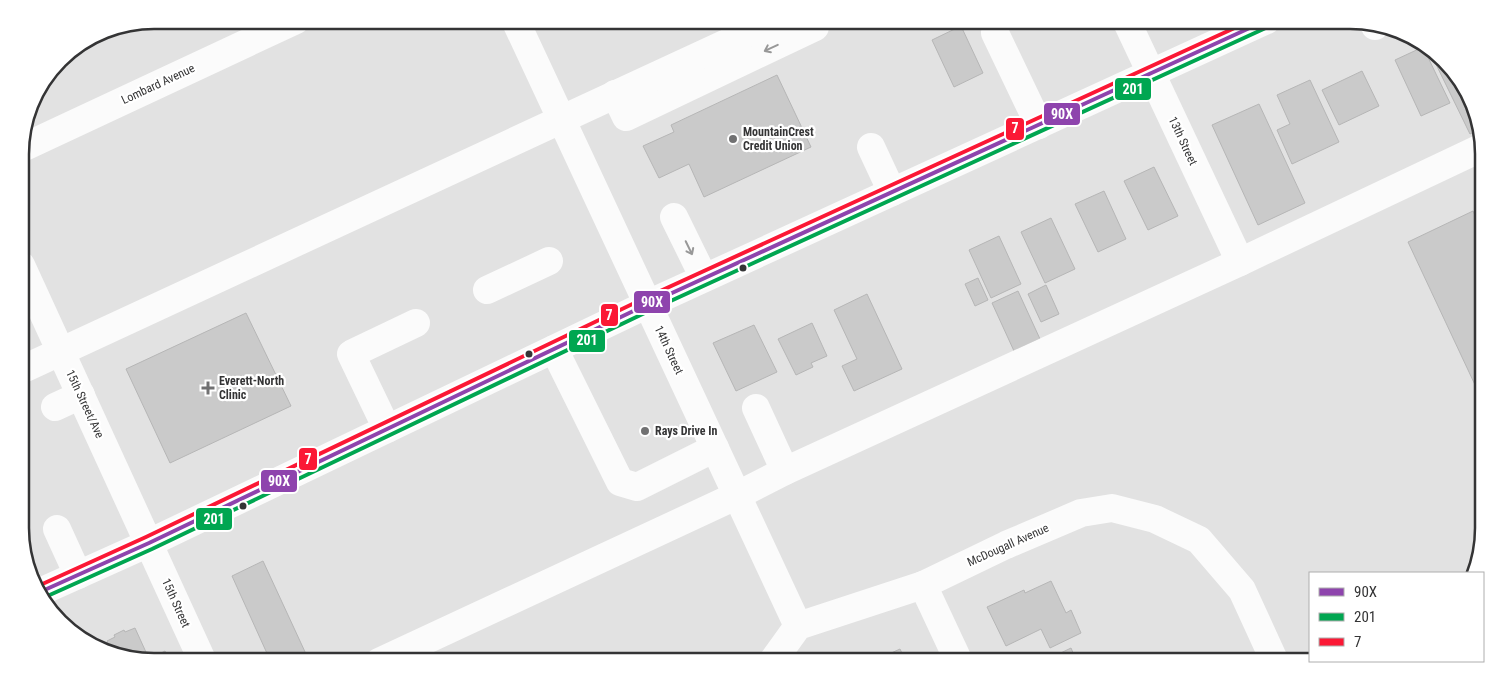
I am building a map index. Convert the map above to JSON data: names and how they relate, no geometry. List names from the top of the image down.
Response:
{
  "streets": {
    "street": [
      "Lombard Avenue",
      "13th Street",
      "14th Street",
      "15th Street/Ave",
      "McDougall Avenue",
      "15th Street"
    ]
  },
  "crossings": [
    ["14th Street", "McDougall Avenue"],
    ["15th Street/Ave", "15th Street"]
  ],
  "places": {
    "other": ["MountainCrest Credit Union", "Rays Drive In"],
    "health": ["Everett-North Clinic"]
  },
  "lines": ["transit line 90X", "transit line 201", "transit line 7"],
  "legend": ["90X", "201", "7"]
}
